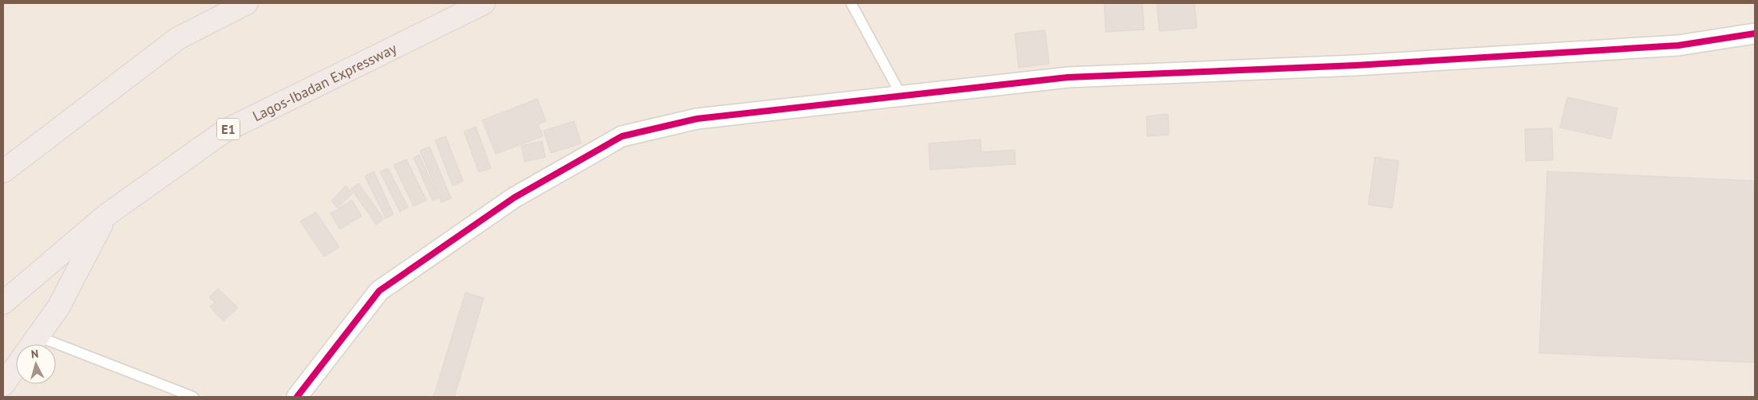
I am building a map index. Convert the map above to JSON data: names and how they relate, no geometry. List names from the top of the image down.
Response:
{
  "streets": {
    "highway": ["Lagos-Ibadan Expressway", "E1"]
  },
  "north": "top"
}
